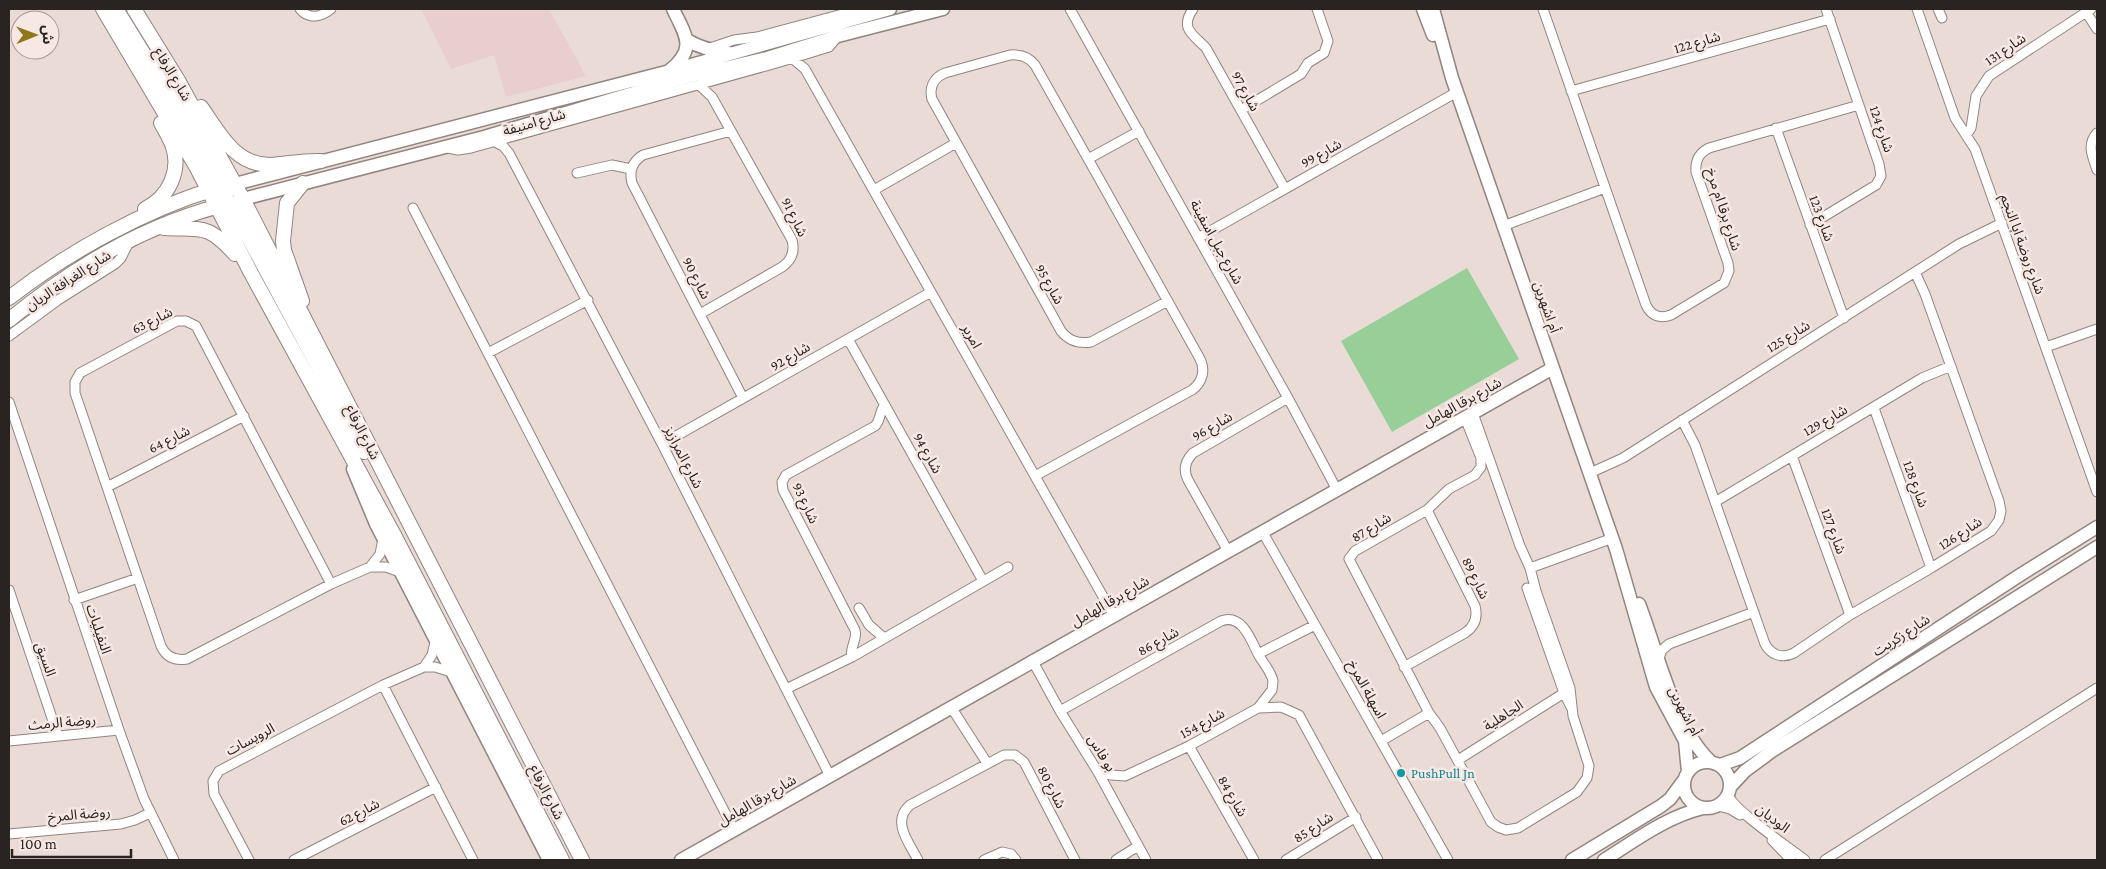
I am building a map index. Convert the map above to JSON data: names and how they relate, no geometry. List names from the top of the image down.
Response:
{
  "streets": {
    "main road": ["شارع الرفاع", "شارع امنيفة", "شارع الغرافة الريان"],
    "street": [
      "شارع 122",
      "شارع 131",
      "شارع 97",
      "شارع 124",
      "شارع 99",
      "شارع برقا ام مرخ",
      "شارع 91",
      "شارع 123",
      "شارع جبل اسفينة",
      "شارع روضة ابا النجم",
      "شارع 90",
      "شارع 95",
      "أم اشهرين",
      "شارع 63",
      "امرير",
      "شارع 125",
      "شارع 92",
      "شارع برقا الهامل",
      "شارع 129",
      "شارع 96",
      "شارع 64",
      "شارع 94",
      "شارع المرازيز",
      "شارع 128",
      "شارع 93",
      "شارع 87",
      "شارع 127",
      "شارع 126",
      "شارع 89",
      "النفيليات",
      "شارع زكريت",
      "شارع 86",
      "السيق",
      "اسهلة المرخ",
      "الجاهلية",
      "روضة الرمث",
      "شارع 154",
      "الرويسات",
      "بو فاس",
      "شارع 80",
      "شارع 84",
      "شارع 62",
      "روضة المرخ",
      "الوديان",
      "شارع 85"
    ]
  },
  "crossings": [
    ["شارع 122", "شارع 124"],
    ["شارع 122", "شارع برقا ام مرخ"],
    ["شارع 131", "شارع روضة ابا النجم"],
    ["شارع الرفاع", "شارع امنيفة"],
    ["شارع 97", "شارع 99"],
    ["شارع امنيفة", "شارع الغرافة الريان"],
    ["شارع 124", "شارع برقا ام مرخ"],
    ["شارع 124", "شارع 123"],
    ["شارع 99", "شارع جبل اسفينة"],
    ["شارع 99", "أم اشهرين"],
    ["شارع برقا ام مرخ", "شارع 123"],
    ["شارع 91", "شارع 90"],
    ["شارع 123", "شارع 125"],
    ["شارع جبل اسفينة", "شارع برقا الهامل"],
    ["شارع جبل اسفينة", "شارع 96"],
    ["شارع روضة ابا النجم", "شارع 125"],
    ["شارع 90", "شارع 92"],
    ["شارع 95", "امرير"],
    ["أم اشهرين", "شارع 125"],
    ["أم اشهرين", "شارع برقا الهامل"],
    ["أم اشهرين", "شارع زكريت"],
    ["أم اشهرين", "الوديان"],
    ["شارع 63", "شارع 64"],
    ["امرير", "شارع 92"],
    ["امرير", "شارع برقا الهامل"],
    ["شارع 125", "شارع 126"],
    ["شارع 92", "شارع 94"],
    ["شارع 92", "شارع المرازيز"],
    ["شارع برقا الهامل", "شارع 96"],
    ["شارع برقا الهامل", "شارع المرازيز"],
    ["شارع برقا الهامل", "شارع 87"],
    ["شارع برقا الهامل", "اسهلة المرخ"],
    ["شارع برقا الهامل", "بو فاس"],
    ["شارع 129", "شارع 128"],
    ["شارع 129", "شارع 127"],
    ["شارع 129", "شارع 126"],
    ["شارع 94", "شارع 93"],
    ["شارع 128", "شارع 126"],
    ["شارع 87", "شارع 89"],
    ["شارع 87", "الجاهلية"],
    ["شارع 127", "شارع 126"],
    ["النفيليات", "روضة الرمث"],
    ["النفيليات", "روضة المرخ"],
    ["شارع زكريت", "الوديان"],
    ["شارع 86", "شارع 154"],
    ["شارع 86", "بو فاس"],
    ["السيق", "روضة الرمث"],
    ["شارع 154", "بو فاس"],
    ["شارع 154", "شارع 84"]
  ],
  "places": ["PushPull Jn"],
  "scale_bar": "100 m",
  "north": "right"
}
